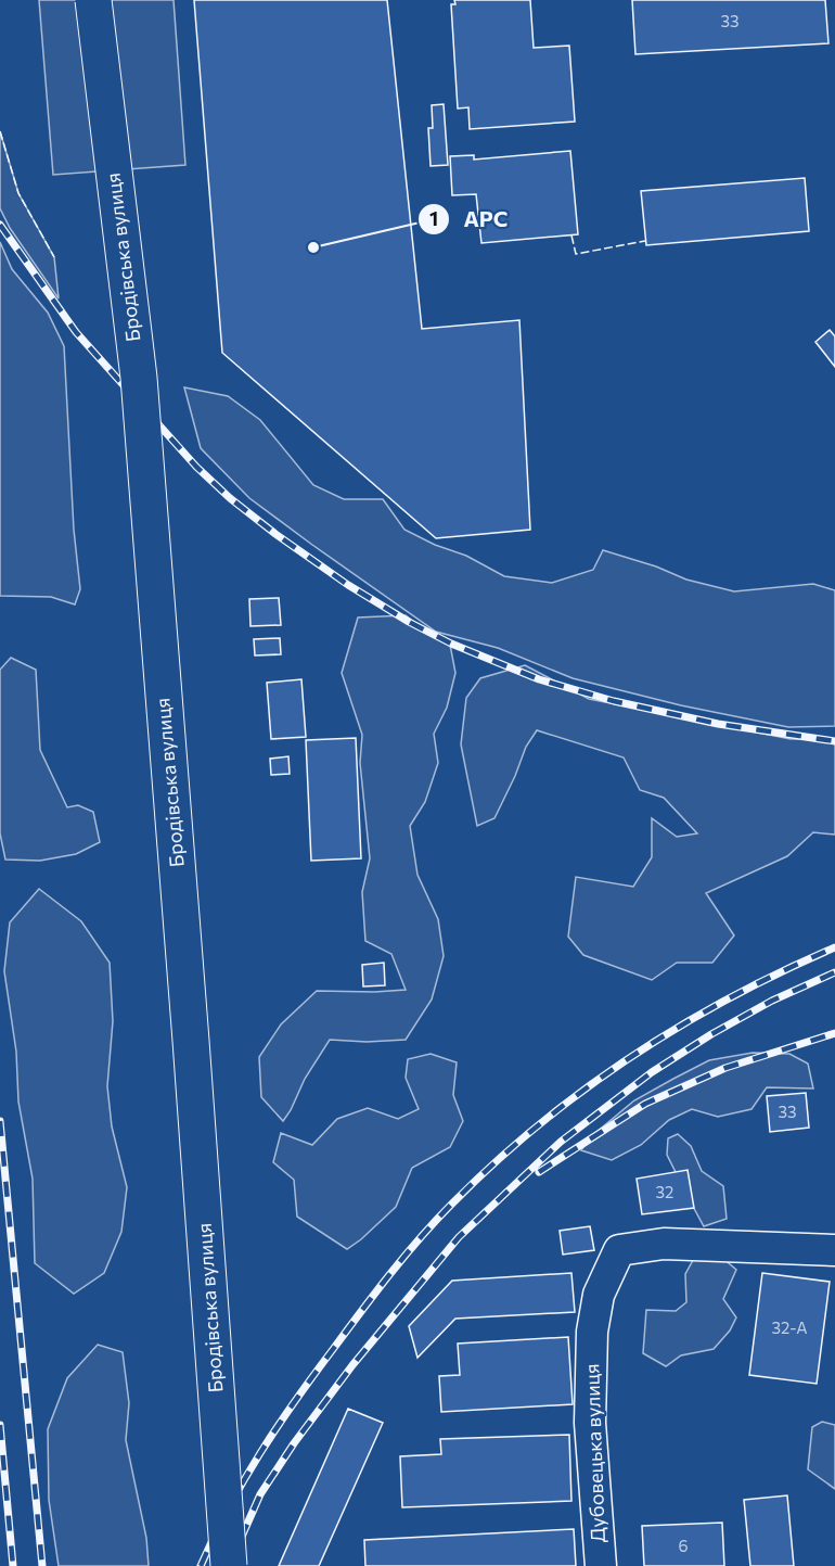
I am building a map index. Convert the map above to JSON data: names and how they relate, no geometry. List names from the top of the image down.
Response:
{
  "streets": {
    "main road": ["Бродівська вулиця"],
    "street": ["Дубовецька вулиця"]
  },
  "places": ["АРС"],
  "house_numbers": [
    "33",
    "33",
    "32",
    "32-А",
    "6"
  ]
}
